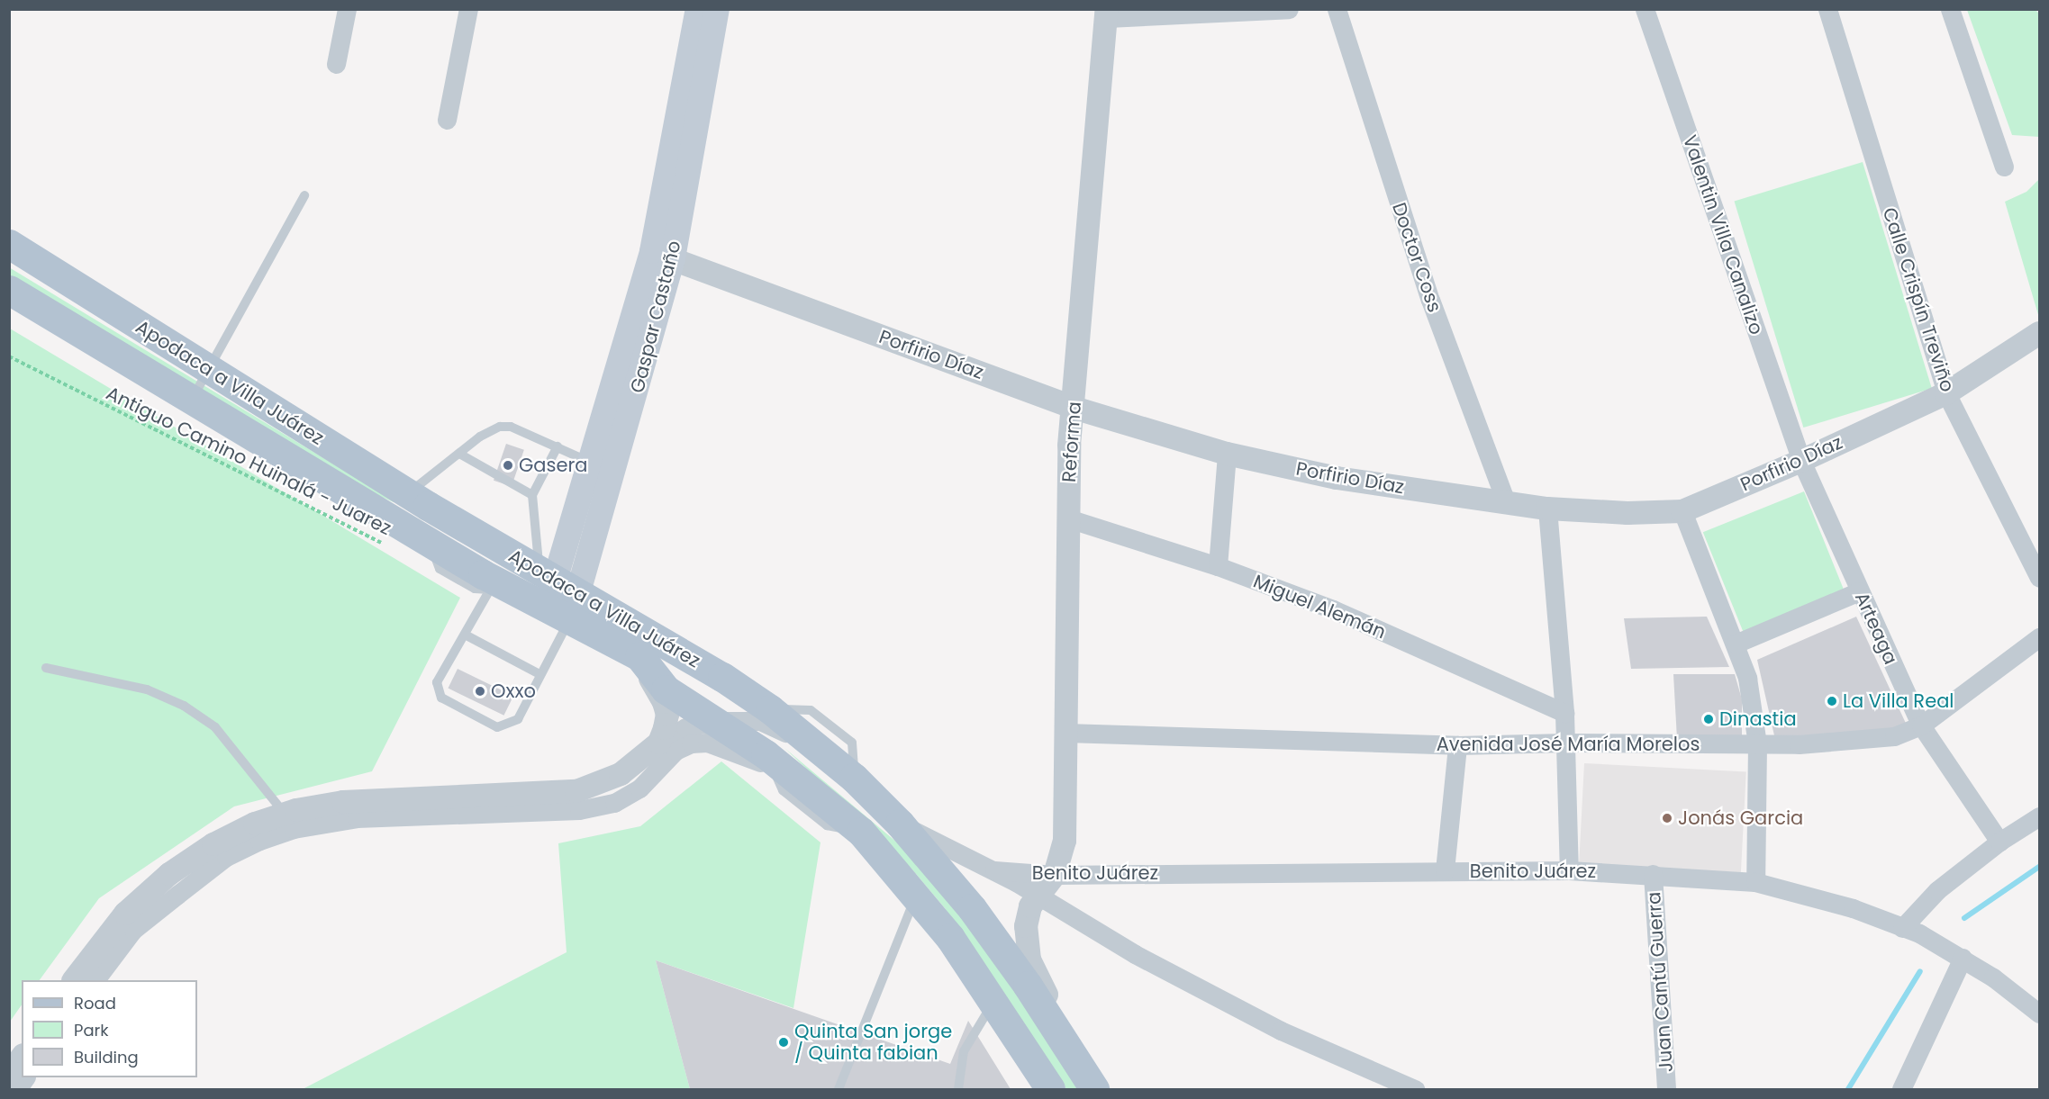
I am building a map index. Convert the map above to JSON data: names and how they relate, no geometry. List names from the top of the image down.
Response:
{
  "streets": {
    "main road": ["Gaspar Castaño", "Apodaca a Villa Juárez"],
    "street": [
      "Valentin Villa Canalizo",
      "Doctor Coss",
      "Calle Crispín Treviño",
      "Porfirio Díaz",
      "Reforma",
      "Miguel Alemán",
      "Arteaga",
      "Avenida José María Morelos",
      "Benito Juárez",
      "Juan Cantú Guerra"
    ],
    "path": ["Antiguo Camino Huinalá - Juarez"]
  },
  "crossings": [
    ["Valentin Villa Canalizo", "Porfirio Díaz"],
    ["Valentin Villa Canalizo", "Arteaga"],
    ["Doctor Coss", "Porfirio Díaz"],
    ["Calle Crispín Treviño", "Porfirio Díaz"],
    ["Gaspar Castaño", "Porfirio Díaz"],
    ["Gaspar Castaño", "Apodaca a Villa Juárez"],
    ["Porfirio Díaz", "Reforma"],
    ["Porfirio Díaz", "Arteaga"],
    ["Reforma", "Miguel Alemán"],
    ["Reforma", "Avenida José María Morelos"],
    ["Reforma", "Benito Juárez"],
    ["Arteaga", "Avenida José María Morelos"],
    ["Benito Juárez", "Juan Cantú Guerra"]
  ],
  "places": [
    "Gasera",
    "Oxxo",
    "La Villa Real",
    "Dinastia",
    "Jonás Garcia",
    "Quinta San jorge / Quinta fabian"
  ],
  "legend": ["Road", "Park", "Building"]
}
